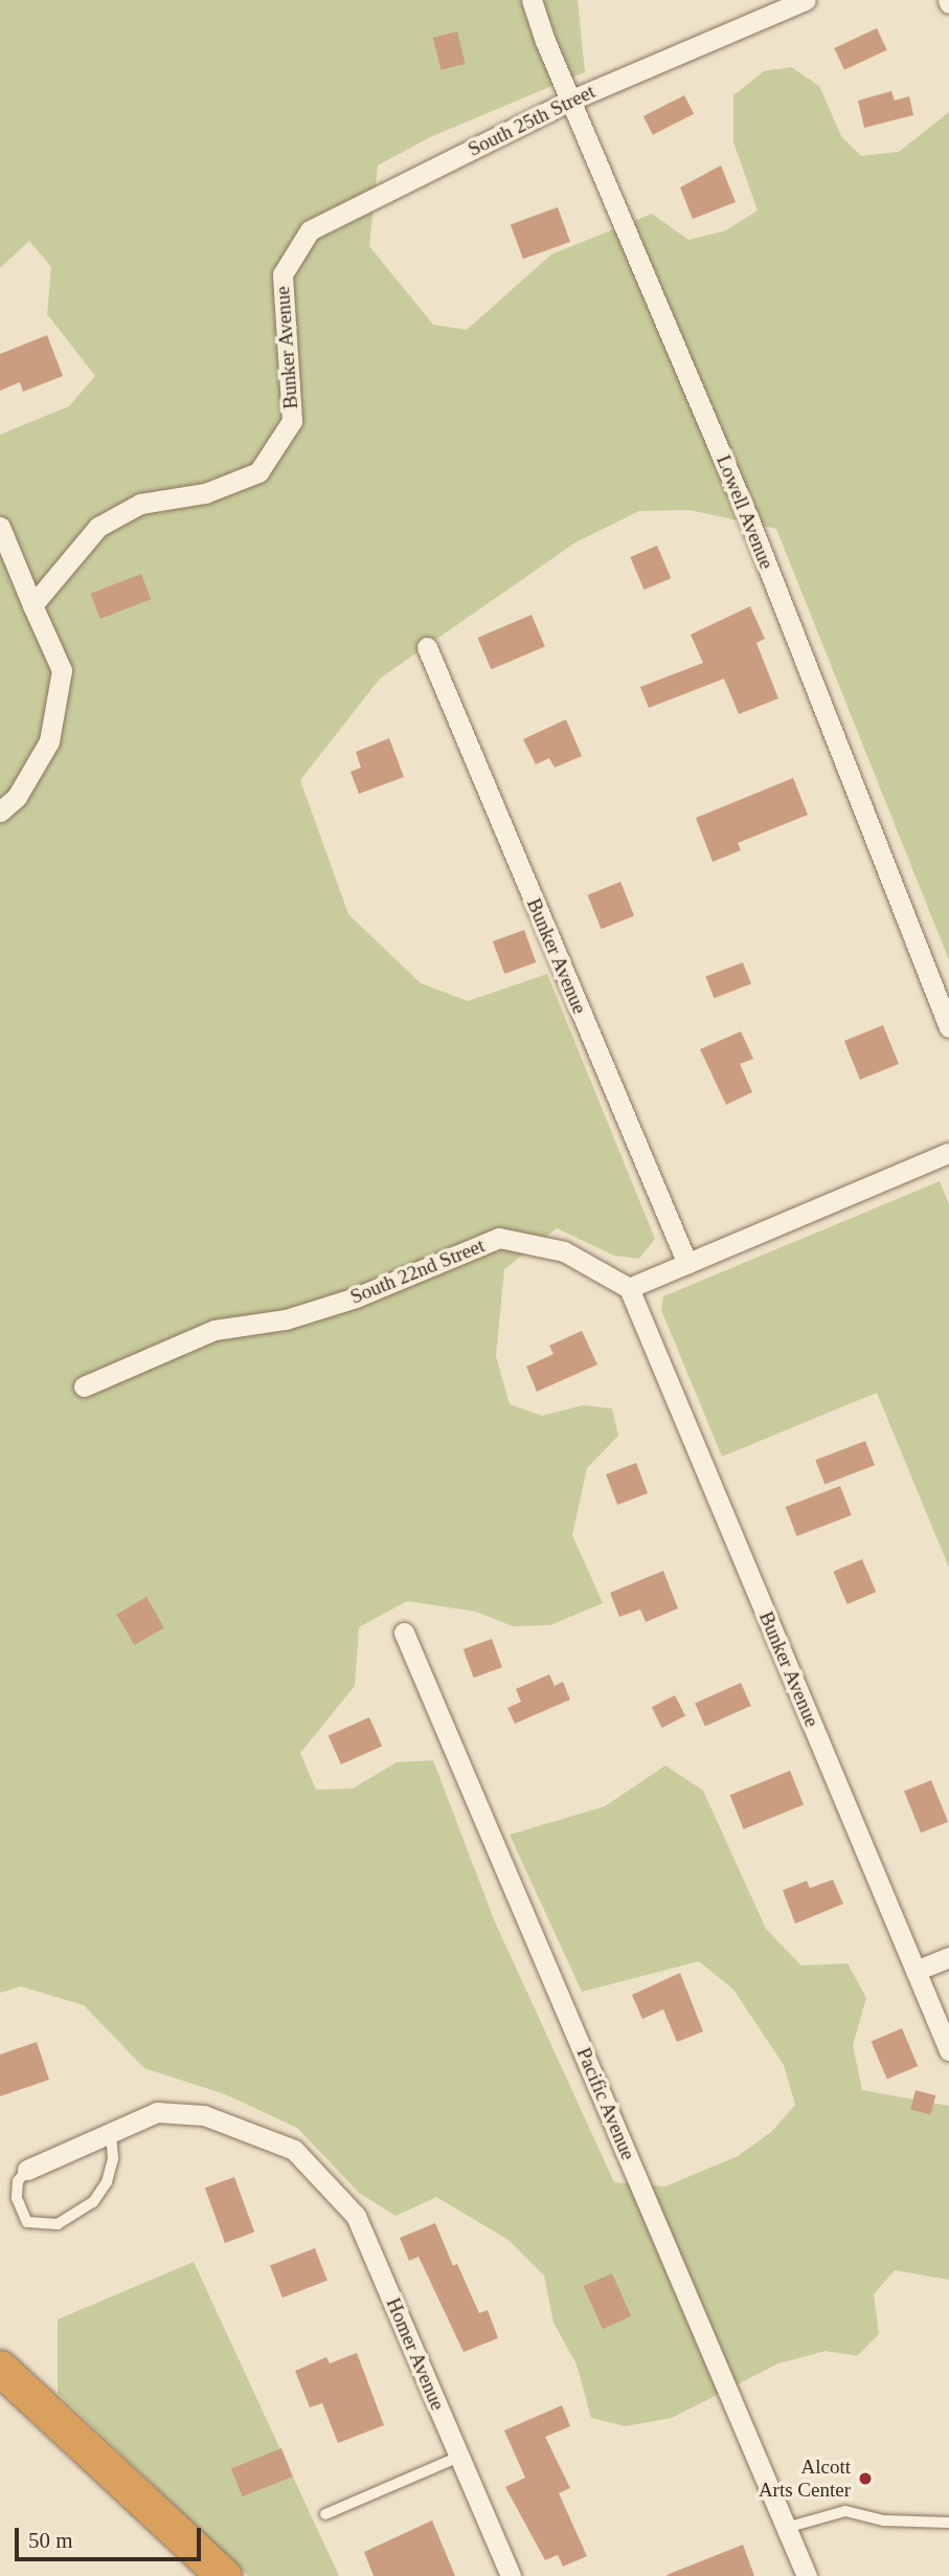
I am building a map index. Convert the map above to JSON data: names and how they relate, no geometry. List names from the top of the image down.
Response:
{
  "streets": {
    "street": [
      "South 25th Street",
      "Bunker Avenue",
      "Lowell Avenue",
      "South 22nd Street",
      "Pacific Avenue",
      "Homer Avenue"
    ]
  },
  "crossings": [
    ["South 25th Street", "Bunker Avenue"],
    ["South 25th Street", "Lowell Avenue"],
    ["Bunker Avenue", "South 22nd Street"]
  ],
  "places": ["Alcott Arts Center"],
  "scale_bar": "50 m"
}
